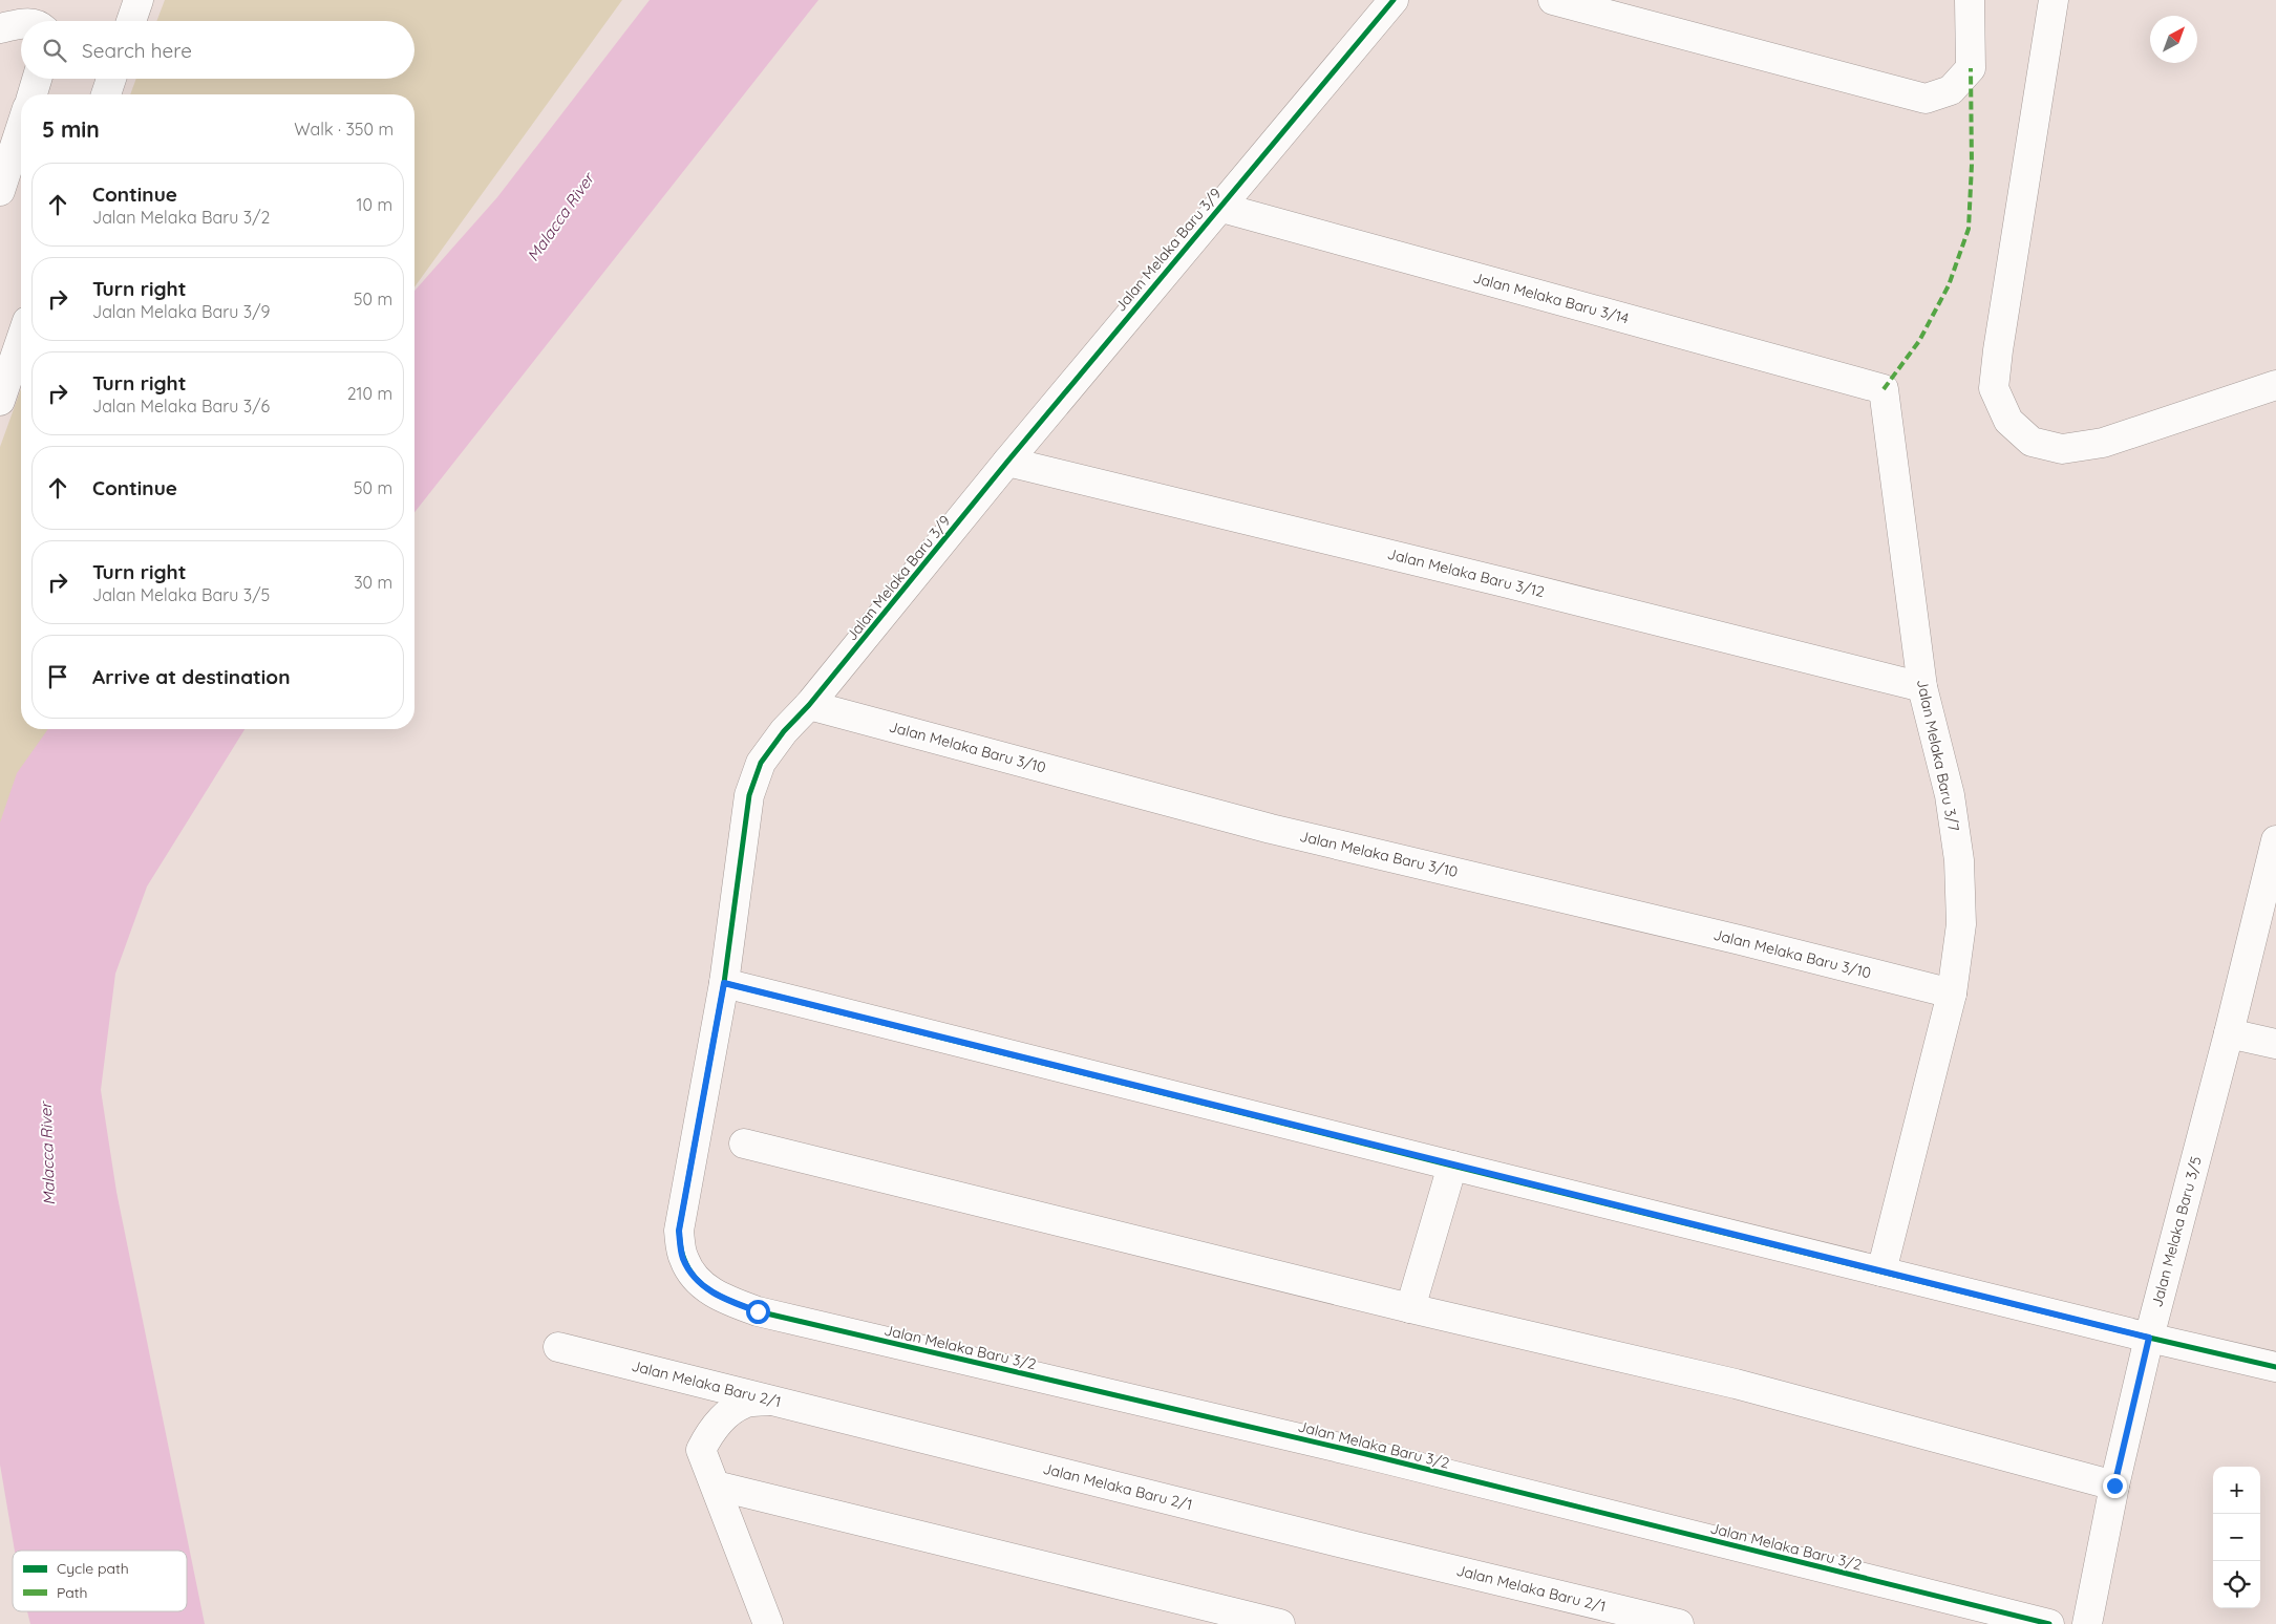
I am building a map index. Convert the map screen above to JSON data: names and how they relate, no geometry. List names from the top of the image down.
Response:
{
  "streets": {
    "street": [
      "Jalan Melaka Baru 3/9",
      "Jalan Melaka Baru 3/14",
      "Jalan Melaka Baru 3/12",
      "Jalan Melaka Baru 3/10",
      "Jalan Melaka Baru 3/7",
      "Jalan Melaka Baru 3/5",
      "Jalan Melaka Baru 3/2",
      "Jalan Melaka Baru 2/1"
    ]
  },
  "crossings": [
    ["Jalan Melaka Baru 3/9", "Jalan Melaka Baru 3/14"],
    ["Jalan Melaka Baru 3/9", "Jalan Melaka Baru 3/12"],
    ["Jalan Melaka Baru 3/9", "Jalan Melaka Baru 3/10"],
    ["Jalan Melaka Baru 3/9", "Jalan Melaka Baru 3/2"],
    ["Jalan Melaka Baru 3/14", "Jalan Melaka Baru 3/7"],
    ["Jalan Melaka Baru 3/12", "Jalan Melaka Baru 3/7"],
    ["Jalan Melaka Baru 3/10", "Jalan Melaka Baru 3/7"]
  ],
  "water": ["Malacca River"],
  "legend": ["Cycle path", "Path"],
  "north": "top right",
  "page": {
    "search": "Search here",
    "heading": ["5 min", "Walk · 350 m"],
    "list": [
      ["Continue", "Jalan Melaka Baru 3/2", "10 m"],
      ["Turn right", "Jalan Melaka Baru 3/9", "50 m"],
      ["Turn right", "Jalan Melaka Baru 3/6", "210 m"],
      ["Continue", "50 m"],
      ["Turn right", "Jalan Melaka Baru 3/5", "30 m"],
      "Arrive at destination"
    ],
    "map_buttons": ["+", "−"]
  }
}
